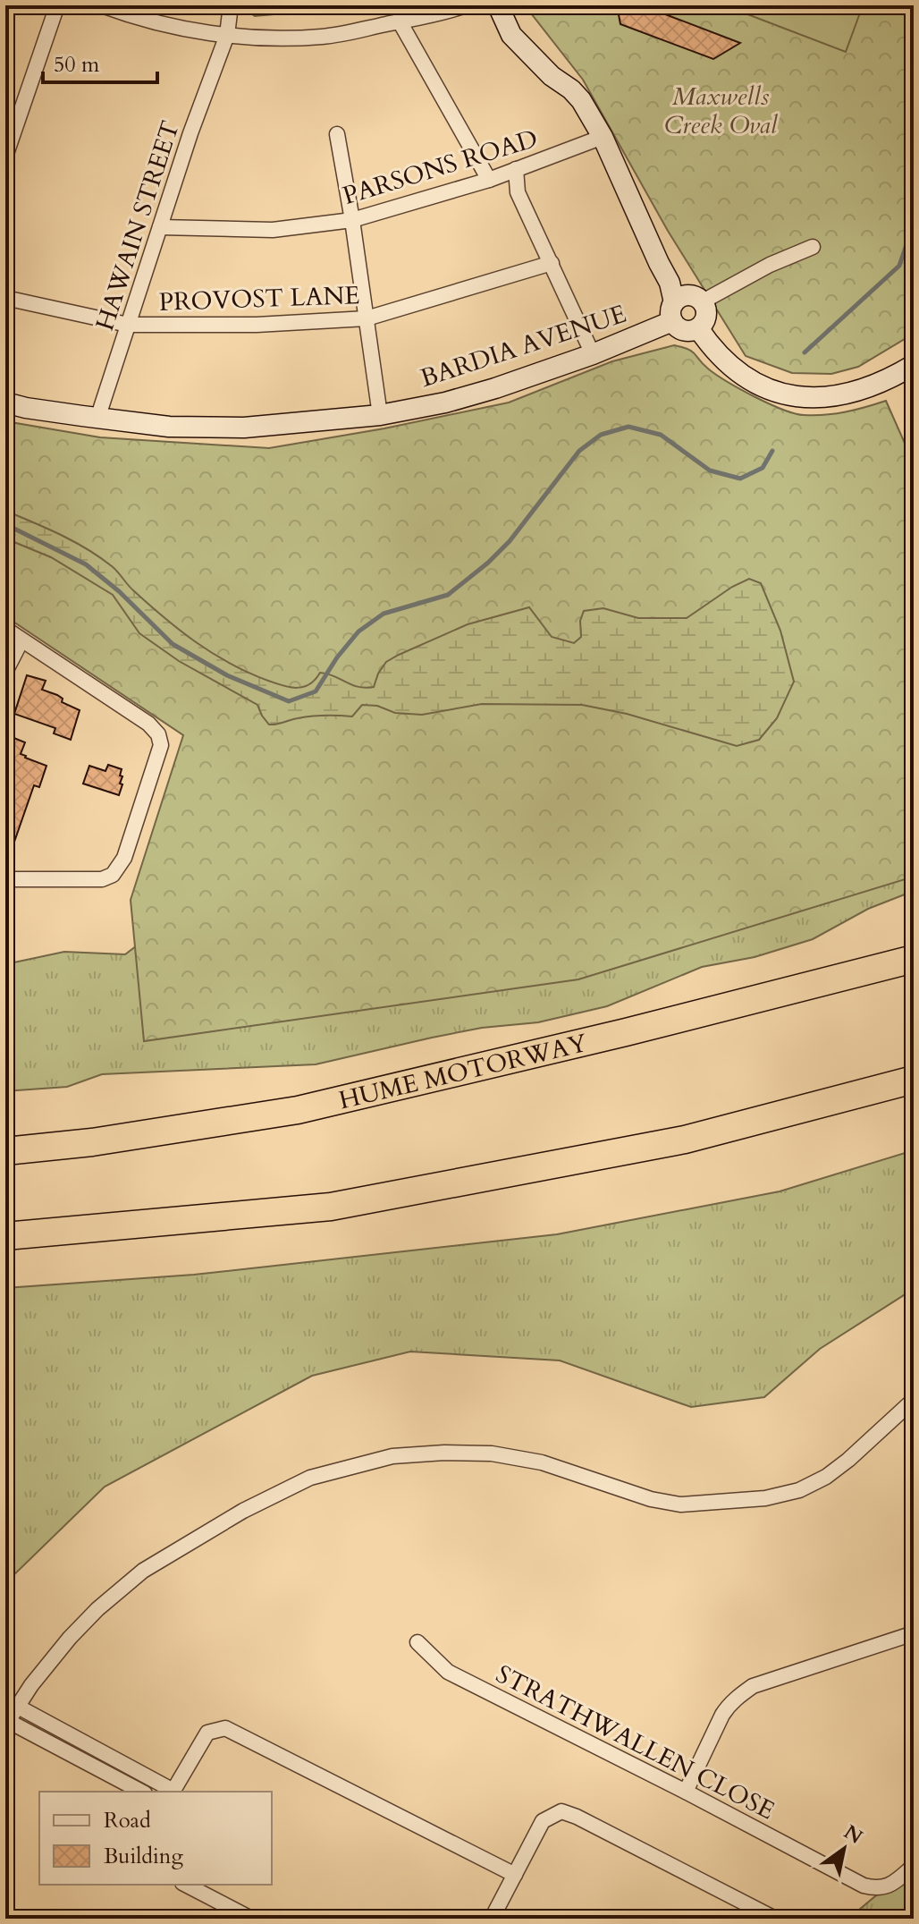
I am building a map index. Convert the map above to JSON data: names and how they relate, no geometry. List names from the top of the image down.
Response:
{
  "streets": {
    "highway": ["HUME MOTORWAY"],
    "street": [
      "PARSONS ROAD",
      "HAWAIN STREET",
      "PROVOST LANE",
      "BARDIA AVENUE",
      "STRATHWALLEN CLOSE"
    ]
  },
  "crossings": [
    ["PARSONS ROAD", "HAWAIN STREET"],
    ["HAWAIN STREET", "PROVOST LANE"],
    ["HAWAIN STREET", "BARDIA AVENUE"]
  ],
  "parks": ["Maxwells Creek Oval"],
  "legend": ["Road", "Building"],
  "scale_bar": "50 m",
  "north": "top right"
}
